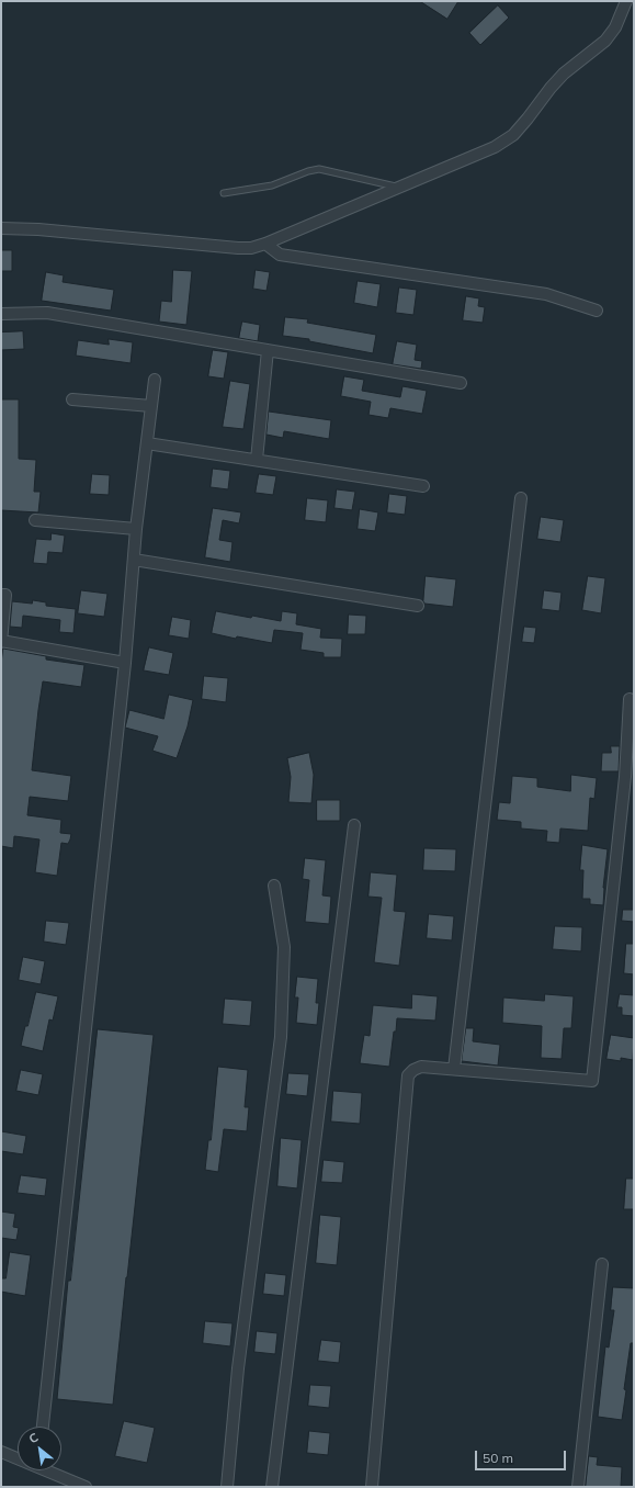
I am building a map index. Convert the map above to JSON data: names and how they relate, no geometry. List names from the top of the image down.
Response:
{
  "scale_bar": "50 m",
  "north": "top left"
}
